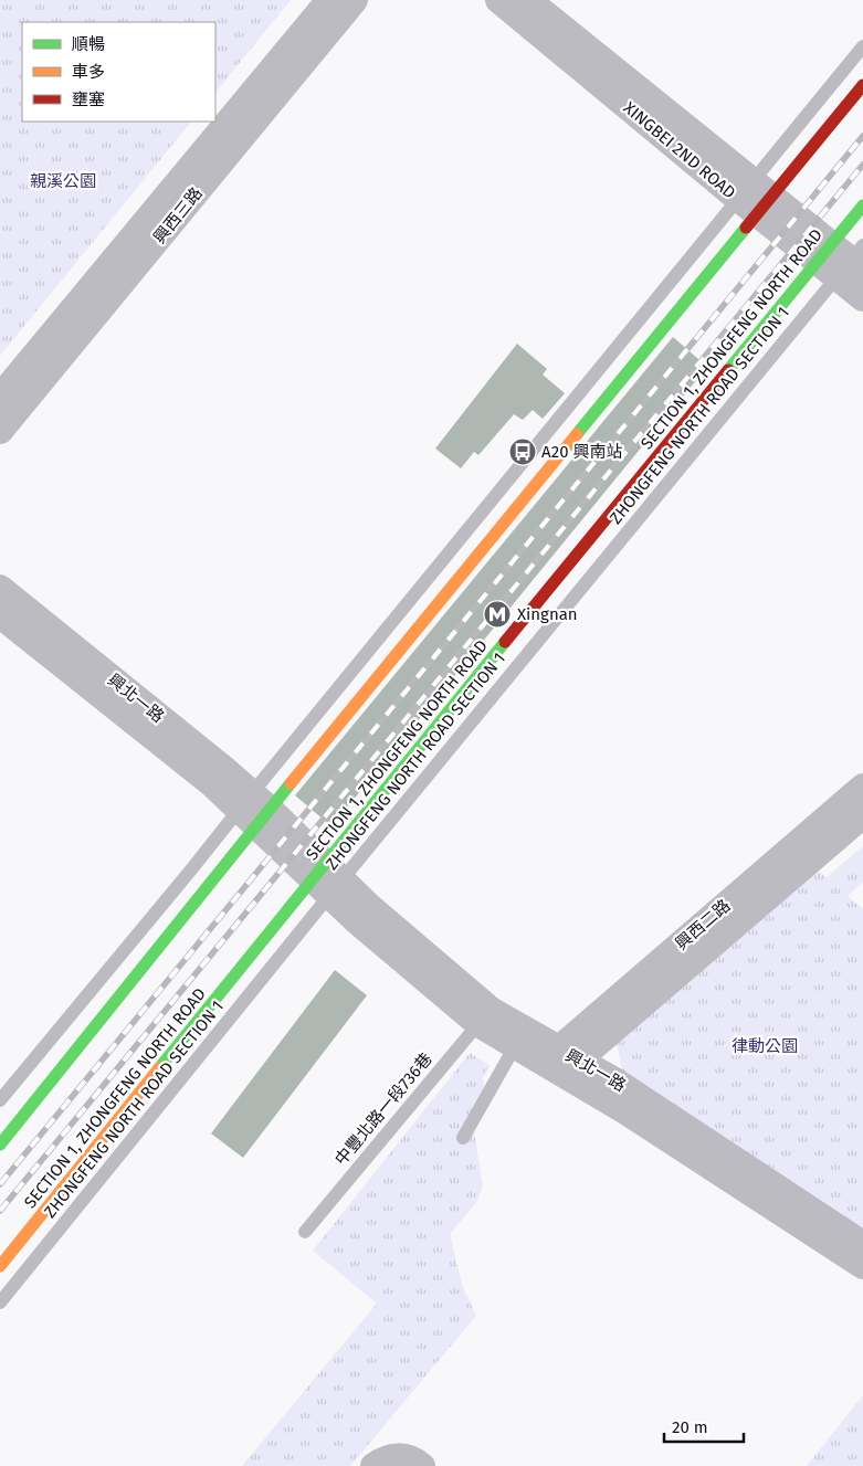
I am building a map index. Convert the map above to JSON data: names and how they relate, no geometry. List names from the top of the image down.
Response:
{
  "streets": {
    "main road": ["SECTION 1, ZHONGFENG NORTH ROAD"],
    "street": [
      "XINGBEI 2ND ROAD",
      "興西三路",
      "興北一路",
      "興西二路"
    ],
    "lane": ["ZHONGFENG NORTH ROAD SECTION 1", "中豐北路一段736巷"]
  },
  "crossings": [
    ["XINGBEI 2ND ROAD", "SECTION 1, ZHONGFENG NORTH ROAD"],
    ["XINGBEI 2ND ROAD", "ZHONGFENG NORTH ROAD SECTION 1"],
    ["SECTION 1, ZHONGFENG NORTH ROAD", "ZHONGFENG NORTH ROAD SECTION 1"],
    ["SECTION 1, ZHONGFENG NORTH ROAD", "興北一路"],
    ["ZHONGFENG NORTH ROAD SECTION 1", "興北一路"],
    ["興北一路", "興西二路"],
    ["興北一路", "中豐北路一段736巷"]
  ],
  "parks": ["親溪公園", "律動公園"],
  "places": {
    "bus stop": ["A20 興南站"],
    "metro station": ["Xingnan"]
  },
  "legend": ["順暢", "車多", "壅塞"],
  "scale_bar": "20 m"
}
